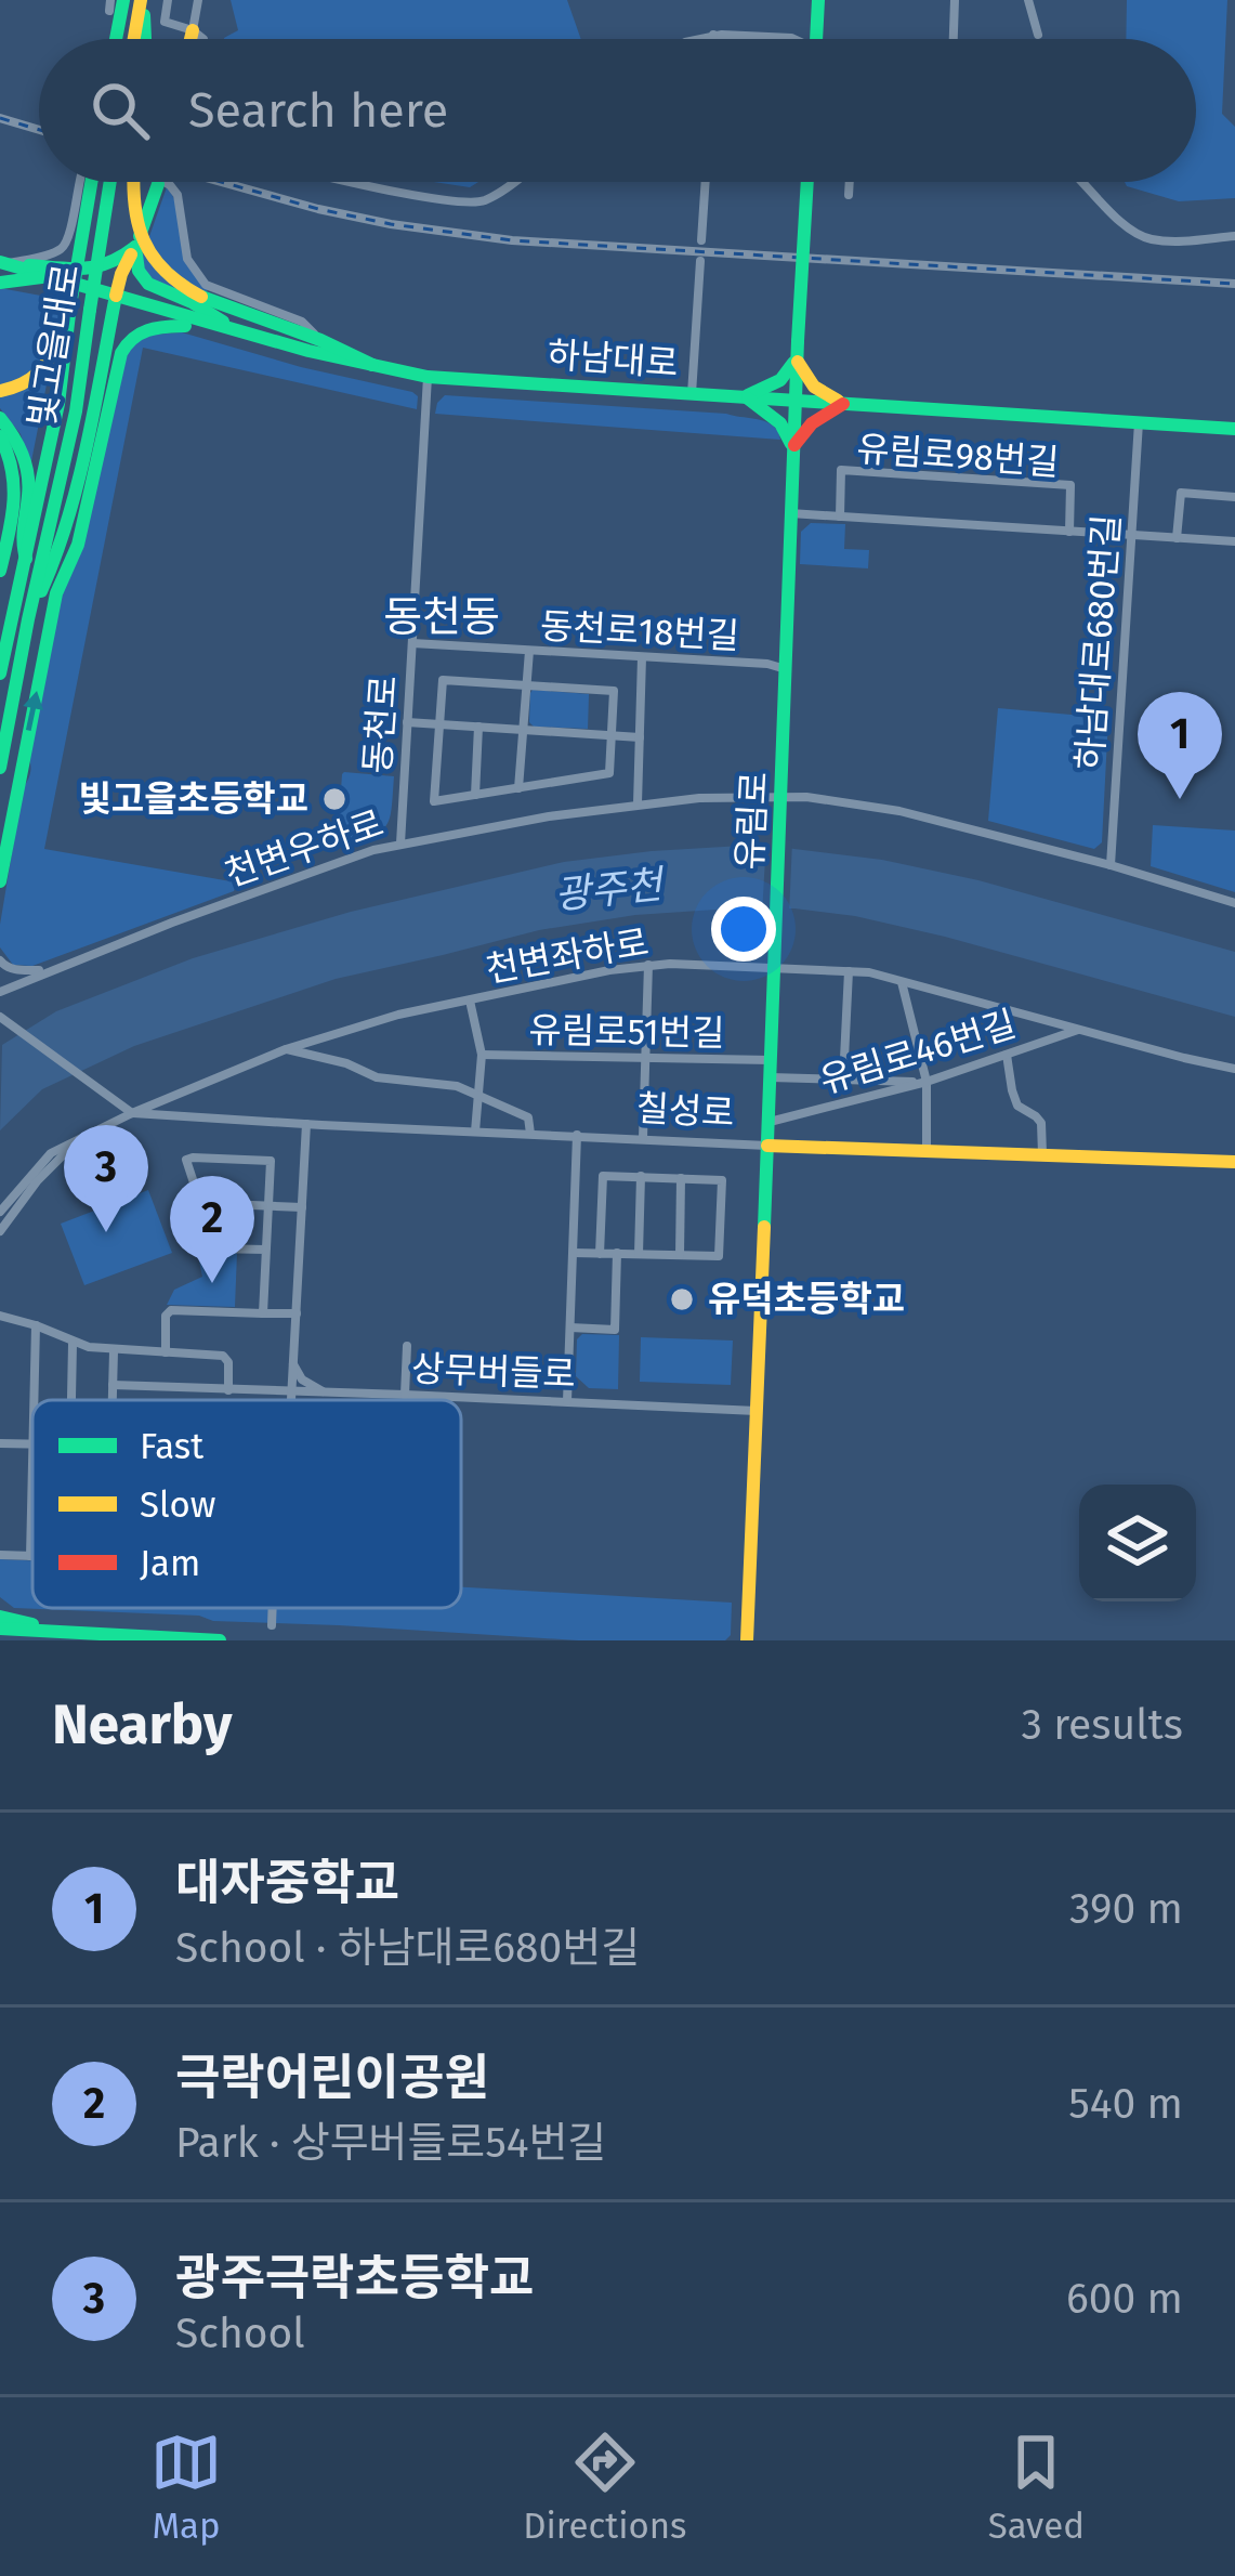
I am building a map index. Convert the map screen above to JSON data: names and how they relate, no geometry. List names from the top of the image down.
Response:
{
  "streets": {
    "main road": [
      "빛고을대로",
      "하남대로",
      "유림로",
      "칠성로"
    ],
    "street": [
      "유림로98번길",
      "동천로18번길",
      "하남대로680번길",
      "동천로",
      "천변우하로",
      "천변좌하로",
      "유림로51번길",
      "유림로46번길",
      "상무버들로"
    ]
  },
  "crossings": [
    ["하남대로", "하남대로680번길"],
    ["하남대로", "동천로"],
    ["하남대로", "유림로"],
    ["유림로98번길", "하남대로680번길"],
    ["유림로98번길", "유림로"],
    ["동천로18번길", "동천로"],
    ["동천로18번길", "유림로"],
    ["하남대로680번길", "천변우하로"],
    ["동천로", "천변우하로"],
    ["유림로", "천변우하로"],
    ["유림로", "천변좌하로"],
    ["유림로", "유림로51번길"],
    ["유림로", "유림로46번길"],
    ["유림로", "칠성로"],
    ["유림로", "상무버들로"],
    ["천변좌하로", "유림로46번길"],
    ["천변좌하로", "칠성로"]
  ],
  "districts": ["동천동"],
  "water": ["광주천"],
  "places": ["빛고을초등학교", "유덕초등학교"],
  "legend": ["Fast", "Slow", "Jam"],
  "page": {
    "search": "Search here",
    "pins": ["1", "3", "2"],
    "heading": ["Nearby", "3 results"],
    "list": [
      {
        "mark": "1",
        "name": "대자중학교",
        "note": "School · 하남대로680번길",
        "value": "390 m"
      },
      {
        "mark": "2",
        "name": "극락어린이공원",
        "note": "Park · 상무버들로54번길",
        "value": "540 m"
      },
      {
        "mark": "3",
        "name": "광주극락초등학교",
        "note": "School",
        "value": "600 m"
      }
    ],
    "nav": ["Map", "Directions", "Saved"]
  }
}
